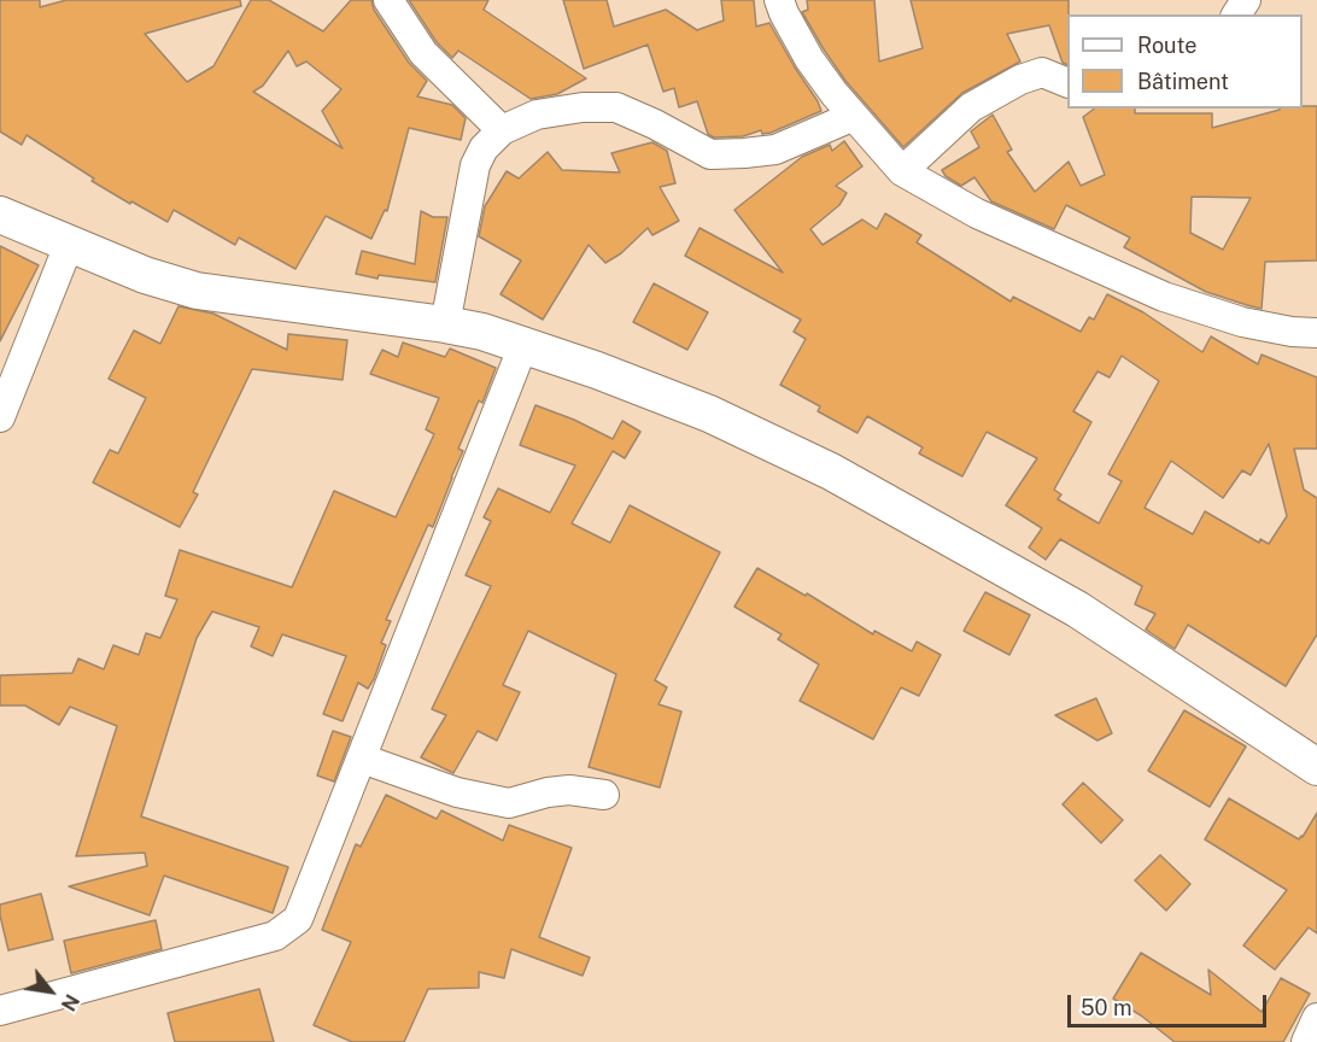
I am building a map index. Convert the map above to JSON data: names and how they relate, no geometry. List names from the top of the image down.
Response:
{
  "legend": ["Route", "Bâtiment"],
  "scale_bar": "50 m",
  "north": "bottom right"
}
